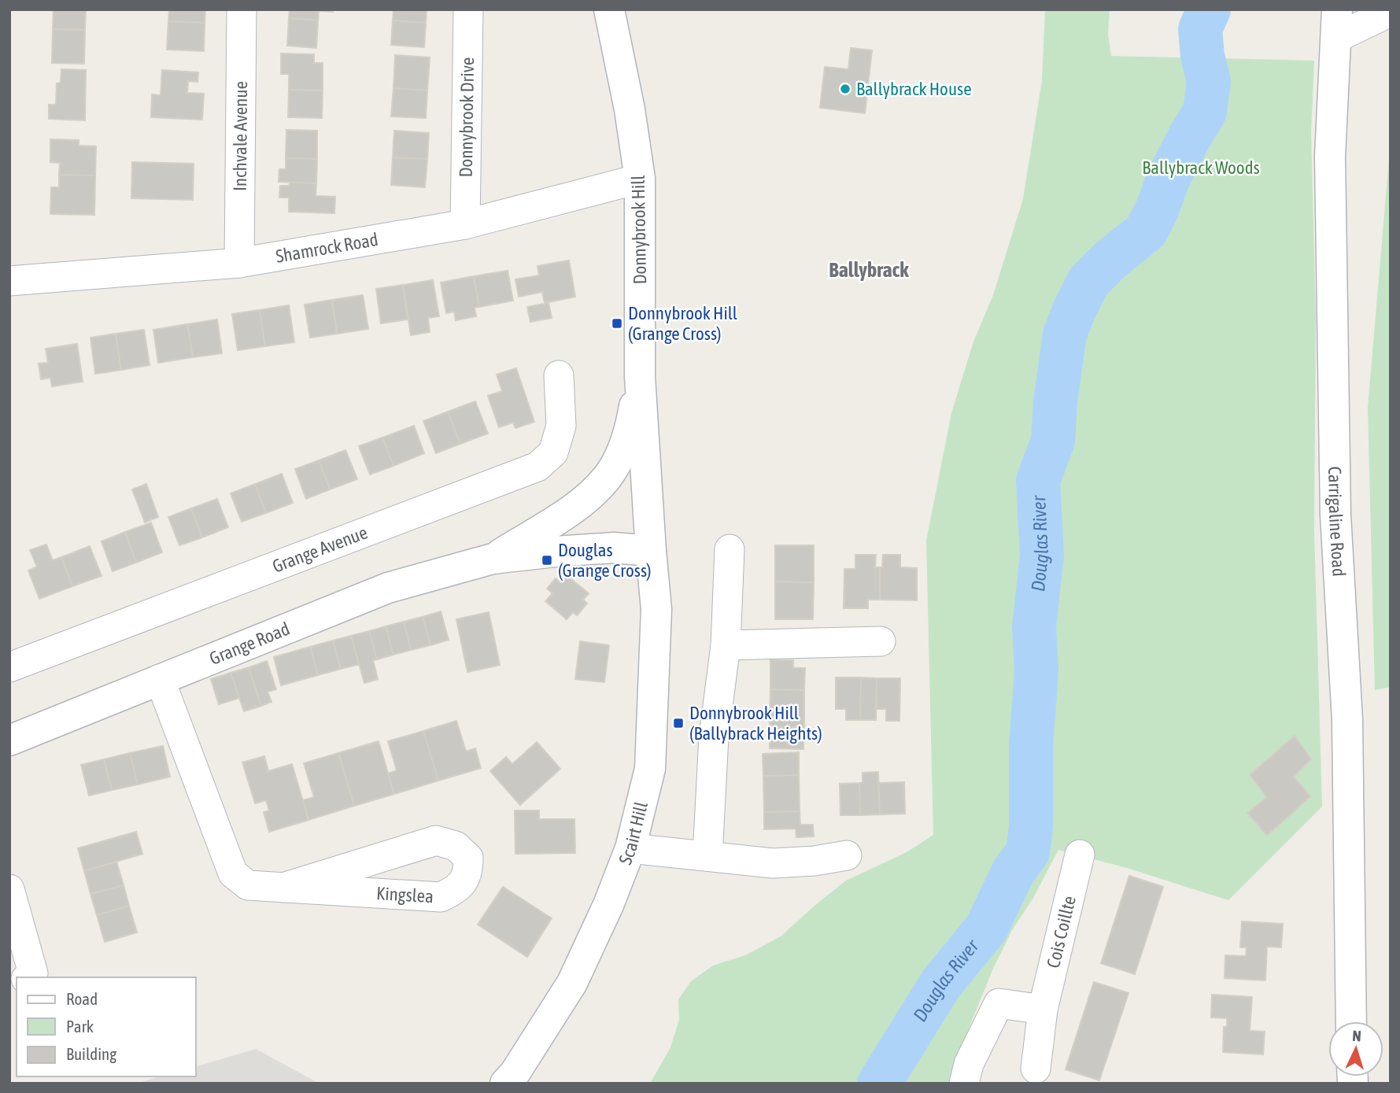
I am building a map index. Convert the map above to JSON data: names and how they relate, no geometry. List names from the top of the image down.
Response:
{
  "streets": {
    "main road": [
      "Donnybrook Hill",
      "Carrigaline Road",
      "Grange Road",
      "Scairt Hill"
    ],
    "street": [
      "Donnybrook Drive",
      "Inchvale Avenue",
      "Shamrock Road",
      "Grange Avenue",
      "Kingslea",
      "Cois Coillte"
    ]
  },
  "crossings": [
    ["Donnybrook Drive", "Shamrock Road"],
    ["Inchvale Avenue", "Shamrock Road"],
    ["Donnybrook Hill", "Shamrock Road"],
    ["Donnybrook Hill", "Grange Road"],
    ["Donnybrook Hill", "Scairt Hill"],
    ["Grange Road", "Scairt Hill"],
    ["Grange Road", "Kingslea"]
  ],
  "districts": ["Ballybrack"],
  "water": ["Douglas River"],
  "parks": ["Ballybrack Woods"],
  "places": {
    "other": ["Ballybrack House"],
    "transit": ["Donnybrook Hill (Grange Cross)", "Douglas (Grange Cross)", "Donnybrook Hill (Ballybrack Heights)"]
  },
  "legend": ["Road", "Park", "Building"],
  "north": "top"
}
